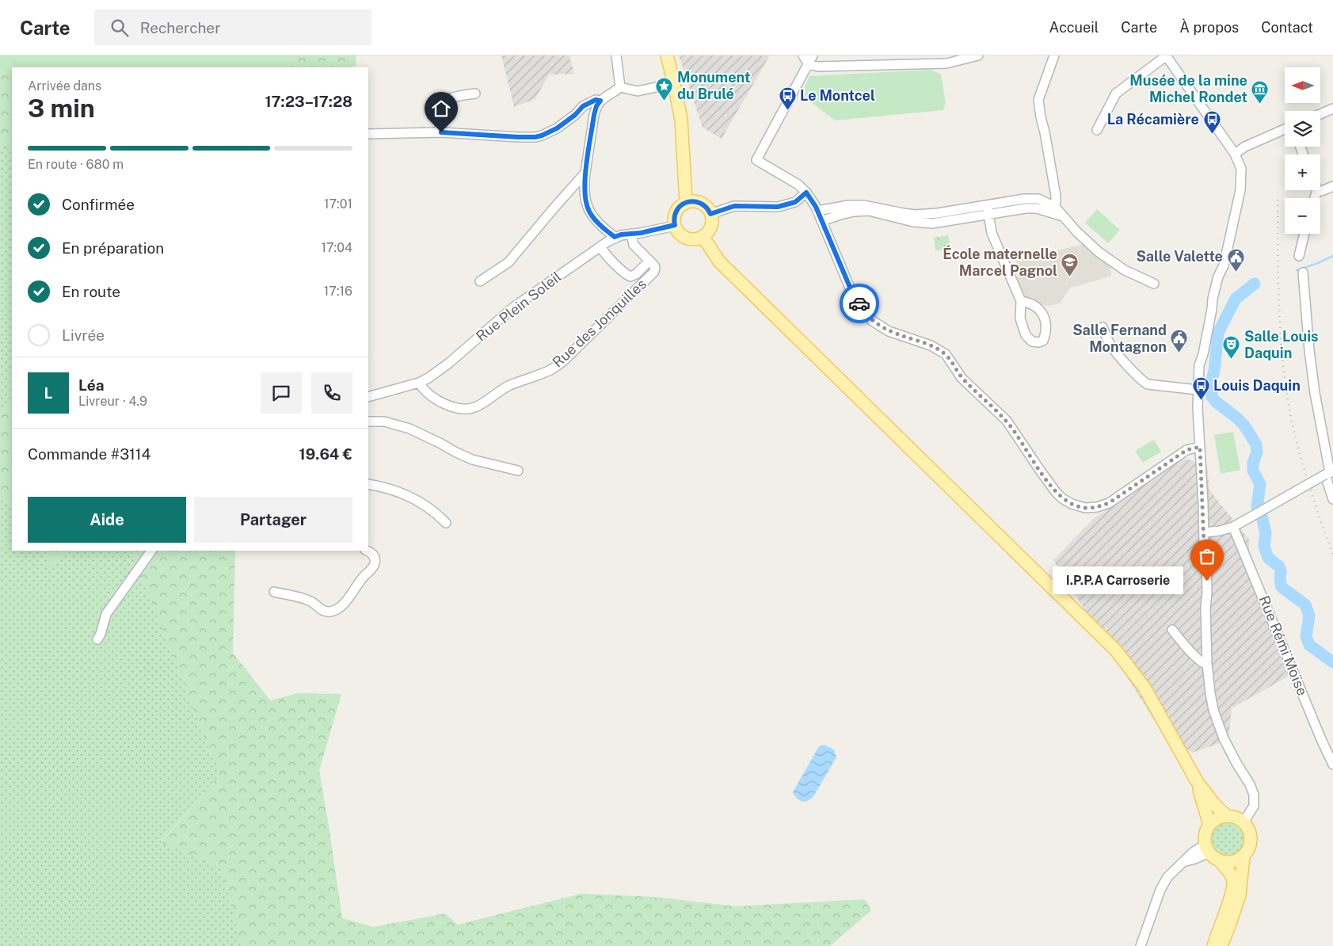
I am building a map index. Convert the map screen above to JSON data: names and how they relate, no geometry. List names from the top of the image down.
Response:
{
  "streets": {
    "street": ["Rue Plein Soleil", "Rue des Jonquilles", "Rue Rémi Moïse"]
  },
  "crossings": [
    ["Rue Plein Soleil", "Rue des Jonquilles"]
  ],
  "places": {
    "place": ["Monument du Brulé"],
    "museum": ["Musée de la mine Michel Rondet"],
    "bus stop": ["Le Montcel", "La Récamière", "Louis Daquin"],
    "public building": ["Salle Valette", "Salle Fernand Montagnon"],
    "school or university": ["École maternelle Marcel Pagnol"],
    "theatre": ["Salle Louis Daquin"],
    "other": ["I.P.P.A Carroserie"]
  },
  "north": "left",
  "page": {
    "header": "Carte",
    "search": "Rechercher",
    "nav": [
      "Accueil",
      "Carte",
      "À propos",
      "Contact"
    ],
    "map_buttons": ["+", "−"],
    "heading": ["3 min", "Arrivée dans", "17:23–17:28"],
    "panel": [
      "Léa",
      "Livreur · 4.9",
      "Commande #3114",
      "19.64 €"
    ],
    "bar": "En route · 680 m",
    "list": [
      ["Confirmée", "17:01"],
      ["En préparation", "17:04"],
      ["En route", "17:16"],
      "Livrée"
    ],
    "round": "L",
    "buttons": ["Aide", "Partager"],
    "bubble": "I.P.P.A Carroserie"
  }
}
